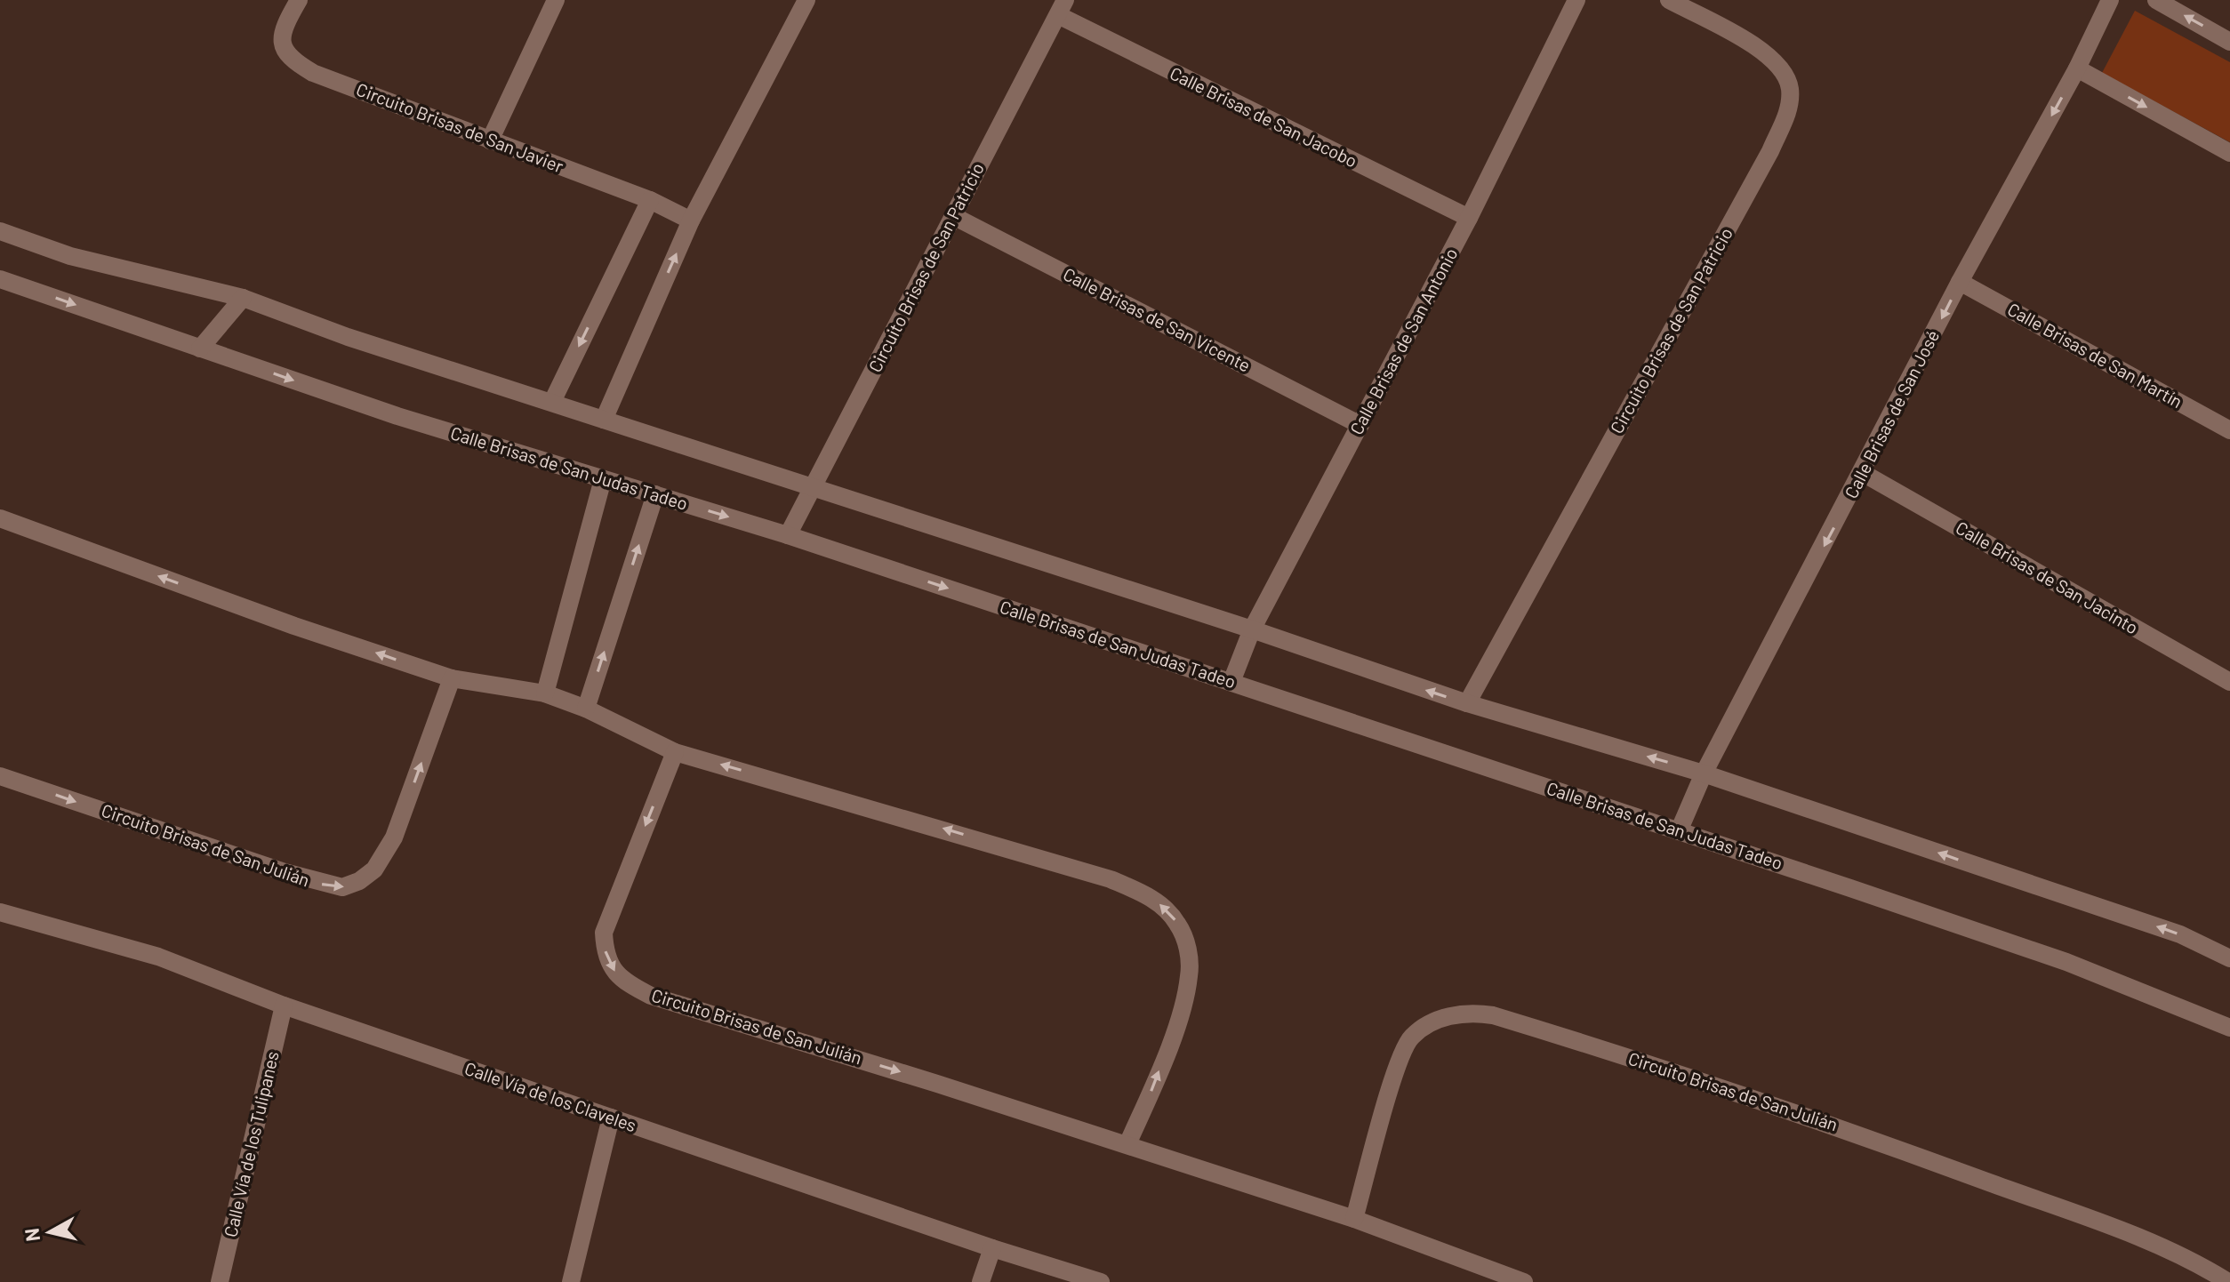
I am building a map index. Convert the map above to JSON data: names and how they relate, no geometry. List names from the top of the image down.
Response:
{
  "streets": {
    "street": [
      "Calle Brisas de San Jacobo",
      "Circuito Brisas de San Javier",
      "Circuito Brisas de San Patricio",
      "Calle Brisas de San Vicente",
      "Calle Brisas de San Antonio",
      "Calle Brisas de San Martín",
      "Calle Brisas de San José",
      "Calle Brisas de San Judas Tadeo",
      "Calle Brisas de San Jacinto",
      "Circuito Brisas de San Julián",
      "Calle Vía de los Claveles",
      "Calle Vía de los Tulipanes"
    ]
  },
  "crossings": [
    ["Calle Brisas de San Jacobo", "Circuito Brisas de San Patricio"],
    ["Calle Brisas de San Jacobo", "Calle Brisas de San Antonio"],
    ["Circuito Brisas de San Patricio", "Calle Brisas de San Vicente"],
    ["Circuito Brisas de San Patricio", "Calle Brisas de San Judas Tadeo"],
    ["Calle Brisas de San Vicente", "Calle Brisas de San Antonio"],
    ["Calle Brisas de San Antonio", "Calle Brisas de San Judas Tadeo"],
    ["Calle Brisas de San Martín", "Calle Brisas de San José"],
    ["Calle Brisas de San José", "Calle Brisas de San Judas Tadeo"],
    ["Calle Brisas de San José", "Calle Brisas de San Jacinto"],
    ["Calle Vía de los Claveles", "Calle Vía de los Tulipanes"]
  ],
  "one_way": ["Calle Brisas de San José"],
  "north": "left"
}
